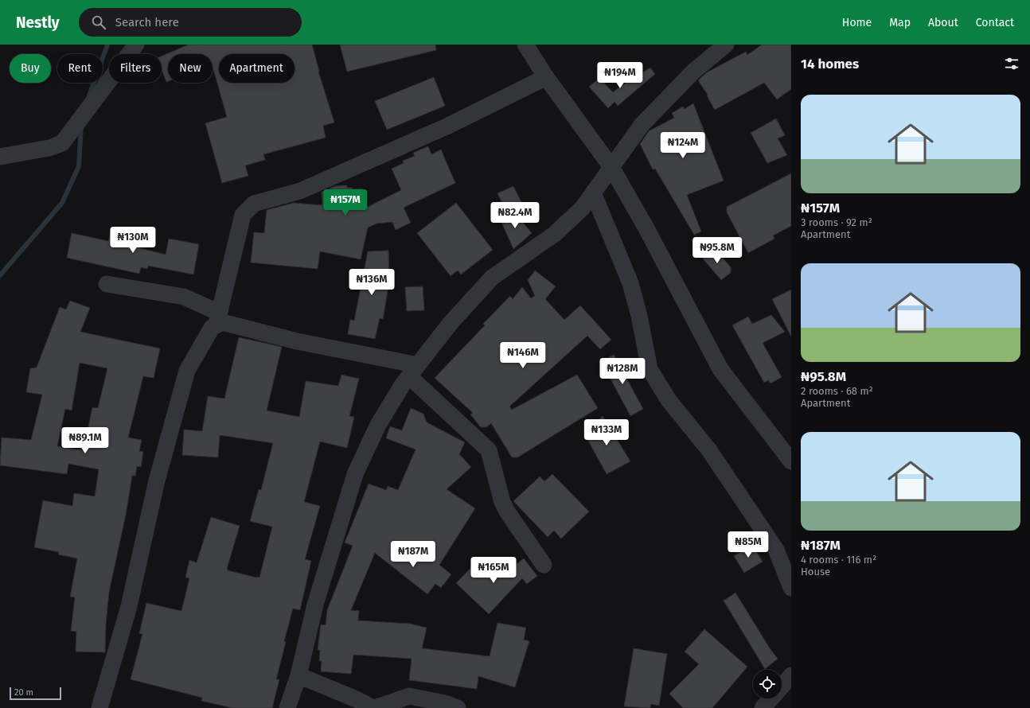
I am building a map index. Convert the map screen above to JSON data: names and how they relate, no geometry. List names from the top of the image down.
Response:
{
  "scale_bar": "20 m",
  "page": {
    "header": "Nestly",
    "search": "Search here",
    "nav": [
      "Home",
      "Map",
      "About",
      "Contact"
    ],
    "heading": "14 homes",
    "chip": [
      "Buy",
      "Rent",
      "Filters",
      "New",
      "Apartment"
    ],
    "price": [
      "₦194M",
      "₦124M",
      "₦157M",
      "₦82.4M",
      "₦130M",
      "₦95.8M",
      "₦136M",
      "₦146M",
      "₦128M",
      "₦133M",
      "₦89.1M",
      "₦85M",
      "₦187M",
      "₦165M"
    ],
    "list": [
      {
        "name": "₦157M",
        "note": "3 rooms · 92 m² · Apartment"
      },
      {
        "name": "₦95.8M",
        "note": "2 rooms · 68 m² · Apartment"
      },
      {
        "name": "₦187M",
        "note": "4 rooms · 116 m² · House"
      }
    ],
    "scale": "20 m"
  }
}
